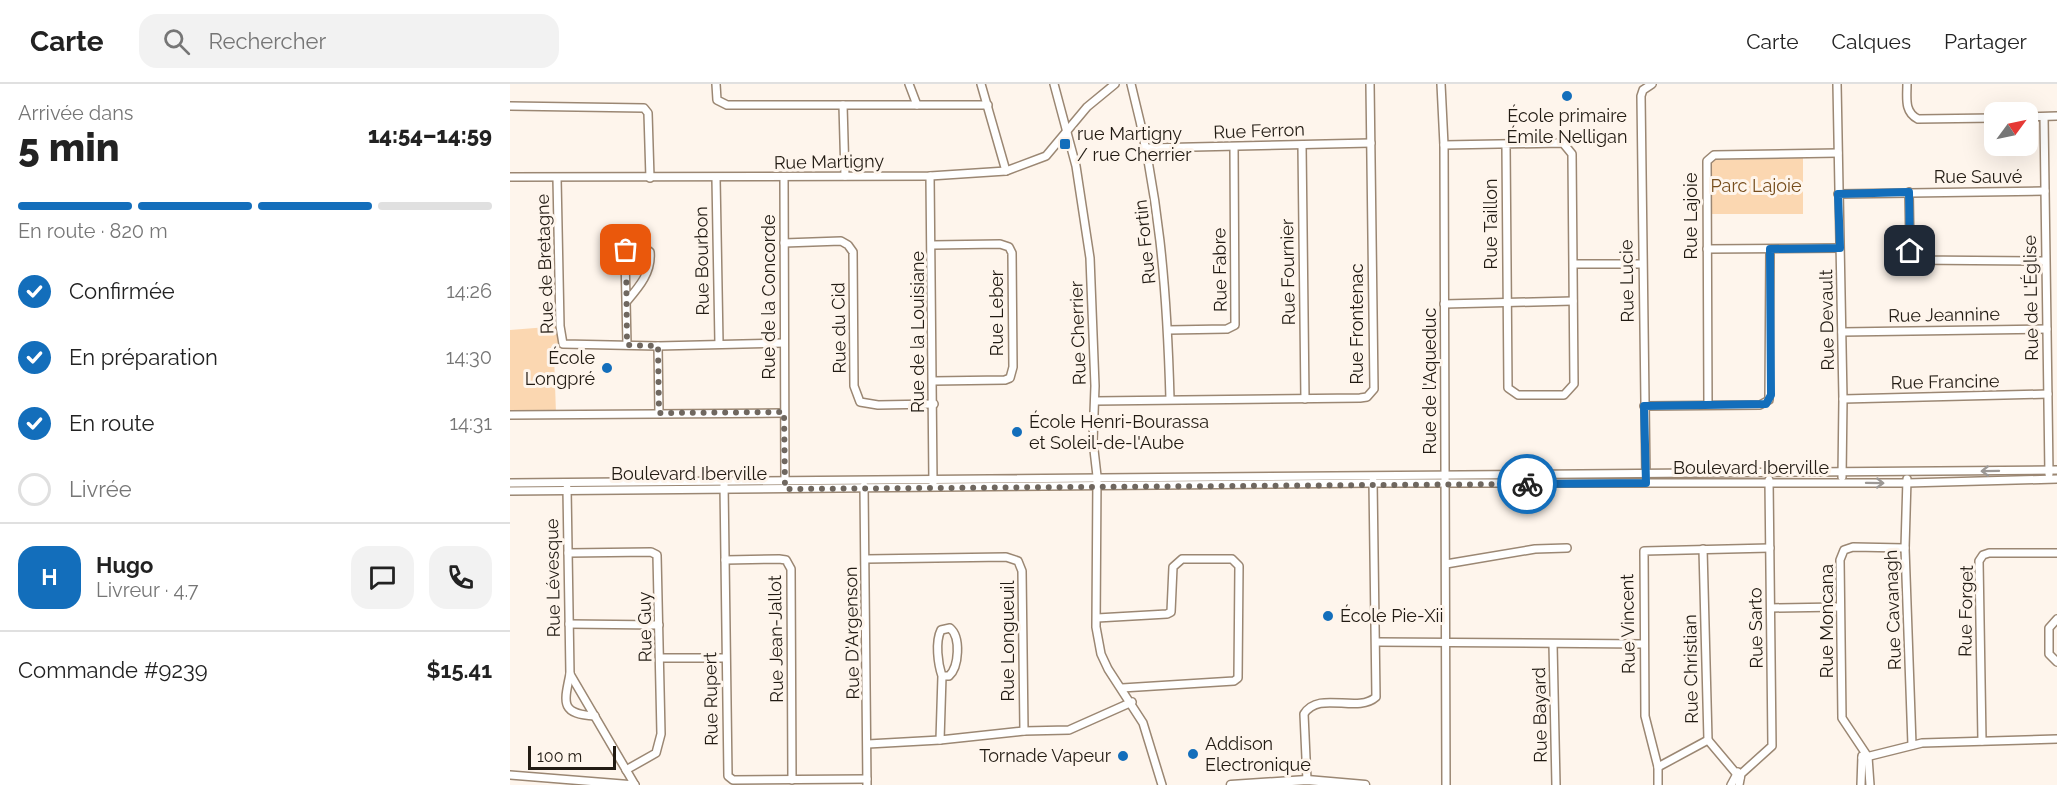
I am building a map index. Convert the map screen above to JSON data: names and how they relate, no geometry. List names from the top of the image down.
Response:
{
  "streets": {
    "street": [
      "Rue Ferron",
      "Rue Martigny",
      "Rue Sauvé",
      "Rue Lajoie",
      "Rue Taillon",
      "Rue Fortin",
      "Rue Bourbon",
      "Rue de Bretagne",
      "Rue Fabre",
      "Rue Fournier",
      "Rue Lucie",
      "Rue de la Concorde",
      "Rue de L'Église",
      "Rue Leber",
      "Rue Jeannine",
      "Rue Devault",
      "Rue Frontenac",
      "Rue du Cid",
      "Rue de la Louisiane",
      "Rue Cherrier",
      "Rue de l'Aqueduc",
      "Rue Francine",
      "Boulevard Iberville",
      "Rue Lévesque",
      "Rue Cavanagh",
      "Rue Forget",
      "Rue Moncana",
      "Rue Vincent",
      "Rue Guy",
      "Rue Sarto",
      "Rue D'Argenson",
      "Rue Jean-Jallot",
      "Rue Longueuil",
      "Rue Christian",
      "Rue Rupert",
      "Rue Bayard"
    ]
  },
  "crossings": [
    ["Rue Ferron", "Rue Fortin"],
    ["Rue Ferron", "Rue Fabre"],
    ["Rue Ferron", "Rue Fournier"],
    ["Rue Ferron", "Rue Frontenac"],
    ["Rue Martigny", "Rue Bourbon"],
    ["Rue Martigny", "Rue de Bretagne"],
    ["Rue Martigny", "Rue de la Concorde"],
    ["Rue Martigny", "Rue de la Louisiane"],
    ["Rue Martigny", "Rue Cherrier"],
    ["Rue Sauvé", "Rue de L'Église"],
    ["Rue Sauvé", "Rue Devault"],
    ["Rue Lajoie", "Rue Devault"],
    ["Rue Fortin", "Rue Fabre"],
    ["Rue Fortin", "Rue Frontenac"],
    ["Rue Bourbon", "Rue de Bretagne"],
    ["Rue de Bretagne", "Rue de la Concorde"],
    ["Rue Fournier", "Rue Frontenac"],
    ["Rue Lucie", "Boulevard Iberville"],
    ["Rue de la Concorde", "Rue du Cid"],
    ["Rue de la Concorde", "Boulevard Iberville"],
    ["Rue de L'Église", "Rue Jeannine"],
    ["Rue de L'Église", "Rue Francine"],
    ["Rue de L'Église", "Boulevard Iberville"],
    ["Rue Leber", "Rue de la Louisiane"],
    ["Rue Jeannine", "Rue Devault"],
    ["Rue Devault", "Rue Francine"],
    ["Rue Devault", "Boulevard Iberville"],
    ["Rue Frontenac", "Rue Cherrier"],
    ["Rue du Cid", "Rue de la Louisiane"],
    ["Rue de la Louisiane", "Boulevard Iberville"],
    ["Rue Cherrier", "Boulevard Iberville"],
    ["Rue de l'Aqueduc", "Boulevard Iberville"],
    ["Boulevard Iberville", "Rue Lévesque"],
    ["Boulevard Iberville", "Rue Cavanagh"],
    ["Boulevard Iberville", "Rue Sarto"],
    ["Boulevard Iberville", "Rue D'Argenson"],
    ["Boulevard Iberville", "Rue Rupert"],
    ["Rue Lévesque", "Rue Guy"],
    ["Rue Cavanagh", "Rue Moncana"],
    ["Rue Vincent", "Rue Sarto"],
    ["Rue Vincent", "Rue Christian"],
    ["Rue Sarto", "Rue Christian"],
    ["Rue D'Argenson", "Rue Longueuil"],
    ["Rue D'Argenson", "Rue Rupert"],
    ["Rue Jean-Jallot", "Rue Rupert"]
  ],
  "parks": ["Parc Lajoie"],
  "places": {
    "other": [
      "École primaire Émile Nelligan",
      "École Longpré",
      "École Henri-Bourassa et Soleil-de-l'Aube",
      "École Pie-Xii",
      "Addison Electronique",
      "Tornade Vapeur"
    ],
    "transit": ["rue Martigny / rue Cherrier"]
  },
  "scale_bar": "100 m",
  "north": "top right",
  "page": {
    "header": "Carte",
    "search": "Rechercher",
    "nav": ["Carte", "Calques", "Partager"],
    "heading": ["5 min", "Arrivée dans", "14:54–14:59"],
    "panel": [
      "Hugo",
      "Livreur · 4.7",
      "Commande #9239",
      "$15.41"
    ],
    "bar": "En route · 820 m",
    "list": [
      ["Confirmée", "14:26"],
      ["En préparation", "14:30"],
      ["En route", "14:31"],
      "Livrée"
    ],
    "round": "H",
    "scale": "100 m"
  }
}
